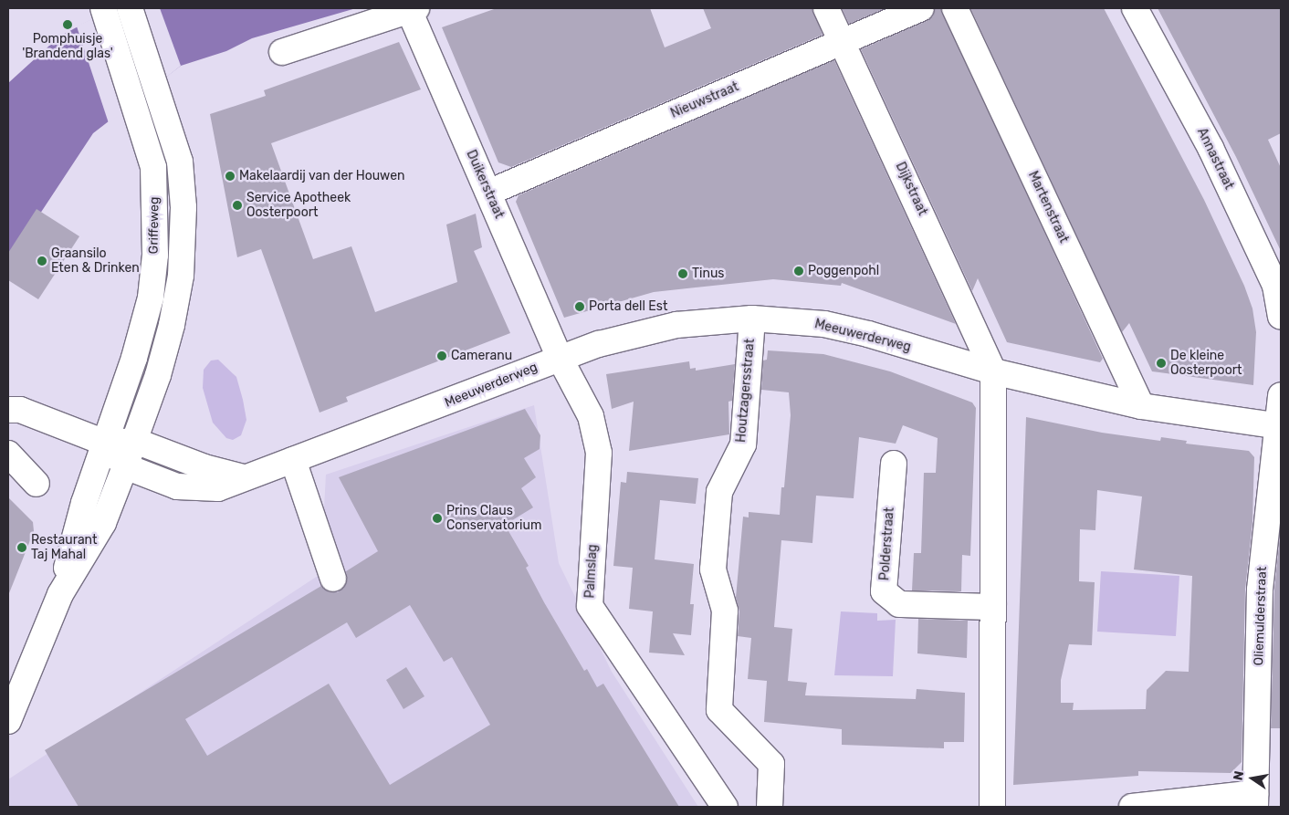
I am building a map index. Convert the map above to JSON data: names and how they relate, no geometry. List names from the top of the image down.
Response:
{
  "streets": {
    "street": [
      "Nieuwstraat",
      "Annastraat",
      "Duikerstraat",
      "Dijkstraat",
      "Martenstraat",
      "Griffeweg",
      "Meeuwerderweg",
      "Houtzagersstraat",
      "Polderstraat",
      "Palmslag",
      "Oliemulderstraat"
    ]
  },
  "crossings": [
    ["Nieuwstraat", "Duikerstraat"],
    ["Nieuwstraat", "Dijkstraat"],
    ["Duikerstraat", "Meeuwerderweg"],
    ["Duikerstraat", "Palmslag"],
    ["Dijkstraat", "Meeuwerderweg"],
    ["Martenstraat", "Meeuwerderweg"],
    ["Meeuwerderweg", "Houtzagersstraat"],
    ["Meeuwerderweg", "Palmslag"],
    ["Meeuwerderweg", "Oliemulderstraat"]
  ],
  "places": [
    "Pomphuisje 'Brandend glas'",
    "Makelaardij van der Houwen",
    "Service Apotheek Oosterpoort",
    "Graansilo Eten & Drinken",
    "Poggenpohl",
    "Tinus",
    "Porta dell Est",
    "Cameranu",
    "De kleine Oosterpoort",
    "Prins Claus Conservatorium",
    "Restaurant Taj Mahal"
  ],
  "north": "left"
}
